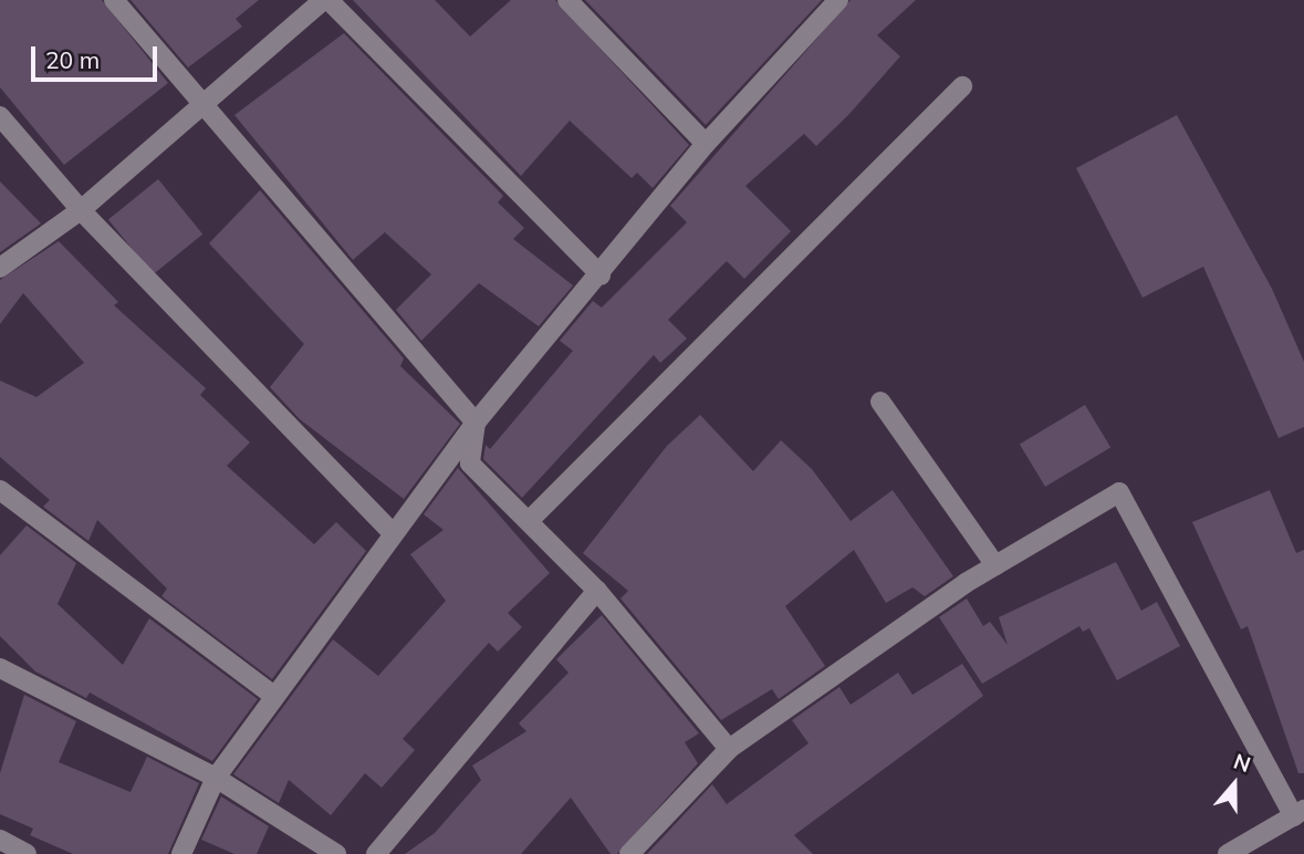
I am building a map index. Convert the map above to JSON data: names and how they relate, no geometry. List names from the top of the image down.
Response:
{
  "scale_bar": "20 m",
  "north": "top"
}
